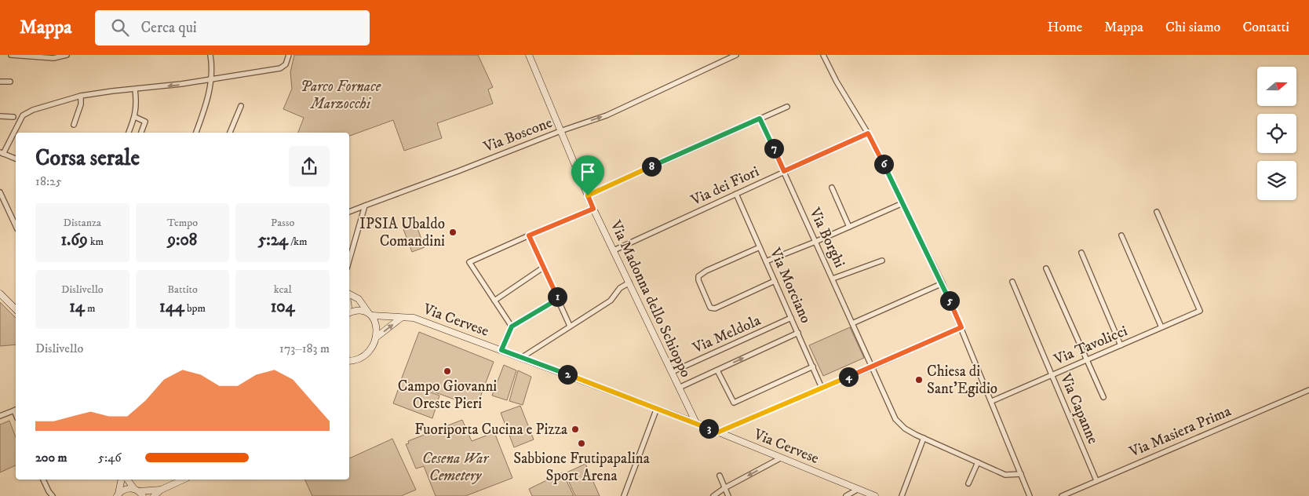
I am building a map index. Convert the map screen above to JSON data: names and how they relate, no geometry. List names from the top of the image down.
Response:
{
  "streets": {
    "main road": ["Via Madonna dello Schioppo", "Via Cervese"],
    "street": [
      "Via Boscone",
      "Via dei Fiori",
      "Via Borghi",
      "Via Morciano",
      "Via Meldola",
      "Via Tavolicci",
      "Via Capanne",
      "Via Masiera Prima"
    ]
  },
  "crossings": [
    ["Via Boscone", "Via Madonna dello Schioppo"],
    ["Via dei Fiori", "Via Borghi"],
    ["Via dei Fiori", "Via Morciano"],
    ["Via dei Fiori", "Via Madonna dello Schioppo"],
    ["Via Morciano", "Via Meldola"],
    ["Via Madonna dello Schioppo", "Via Cervese"],
    ["Via Madonna dello Schioppo", "Via Meldola"],
    ["Via Tavolicci", "Via Capanne"],
    ["Via Capanne", "Via Masiera Prima"]
  ],
  "one_way": ["Via Boscone"],
  "parks": ["Parco Fornace Marzocchi", "Cesena War Cemetery"],
  "places": [
    "IPSIA Ubaldo Comandini",
    "Campo Giovanni Oreste Pieri",
    "Chiesa di Sant'Egidio",
    "Fuoriporta Cucina e Pizza",
    "Sabbione Frutipapalina Sport Arena"
  ],
  "north": "right",
  "page": {
    "header": "Mappa",
    "search": "Cerca qui",
    "nav": [
      "Home",
      "Mappa",
      "Chi siamo",
      "Contatti"
    ],
    "heading": ["Corsa serale", "18:25"],
    "pins": [
      "7",
      "6",
      "8",
      "1",
      "5",
      "2",
      "4",
      "3"
    ],
    "stats": [
      ["Distanza", "1.69 km"],
      ["Tempo", "9:08"],
      ["Passo", "5:24 /km"],
      ["Dislivello", "14 m"],
      ["Battito", "144 bpm"],
      ["kcal", "104"]
    ],
    "chart": ["Dislivello", "173–183 m"],
    "list": [
      {
        "name": "200 m",
        "note": "5:46"
      }
    ]
  }
}
